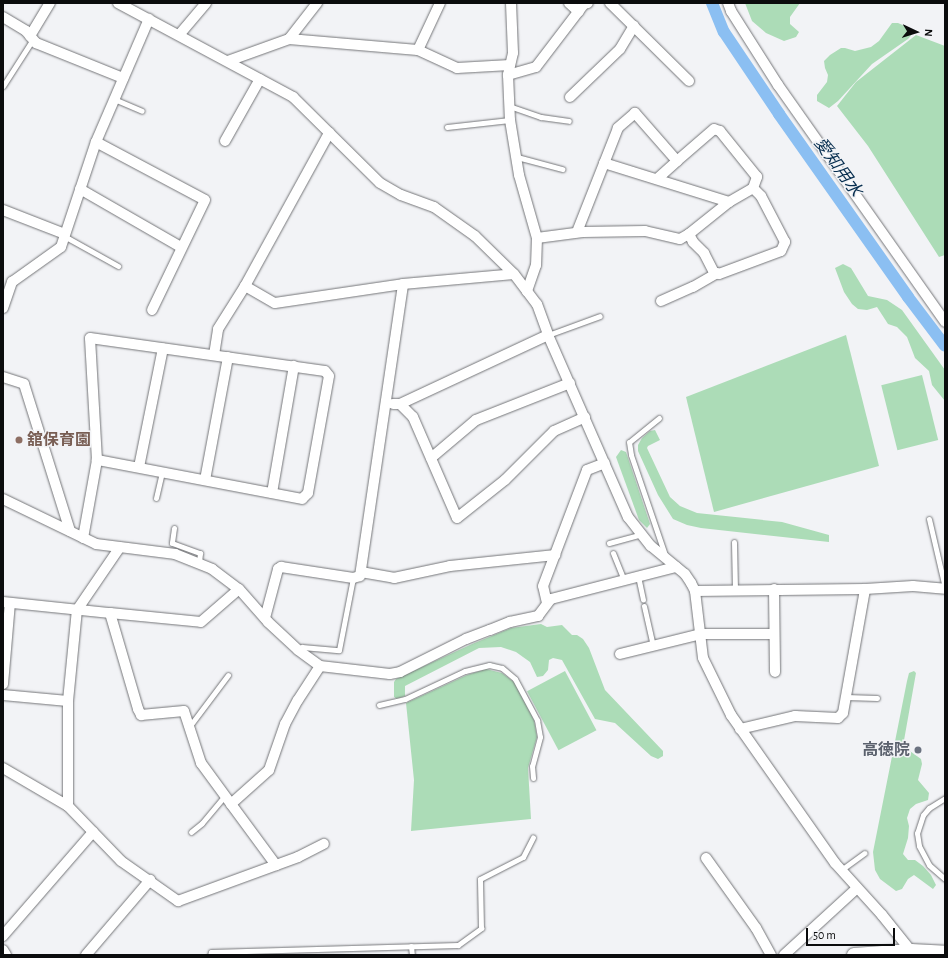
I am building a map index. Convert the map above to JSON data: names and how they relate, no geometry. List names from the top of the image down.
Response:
{
  "water": ["愛知用水"],
  "places": ["舘保育園", "高徳院"],
  "scale_bar": "50 m",
  "north": "right"
}
